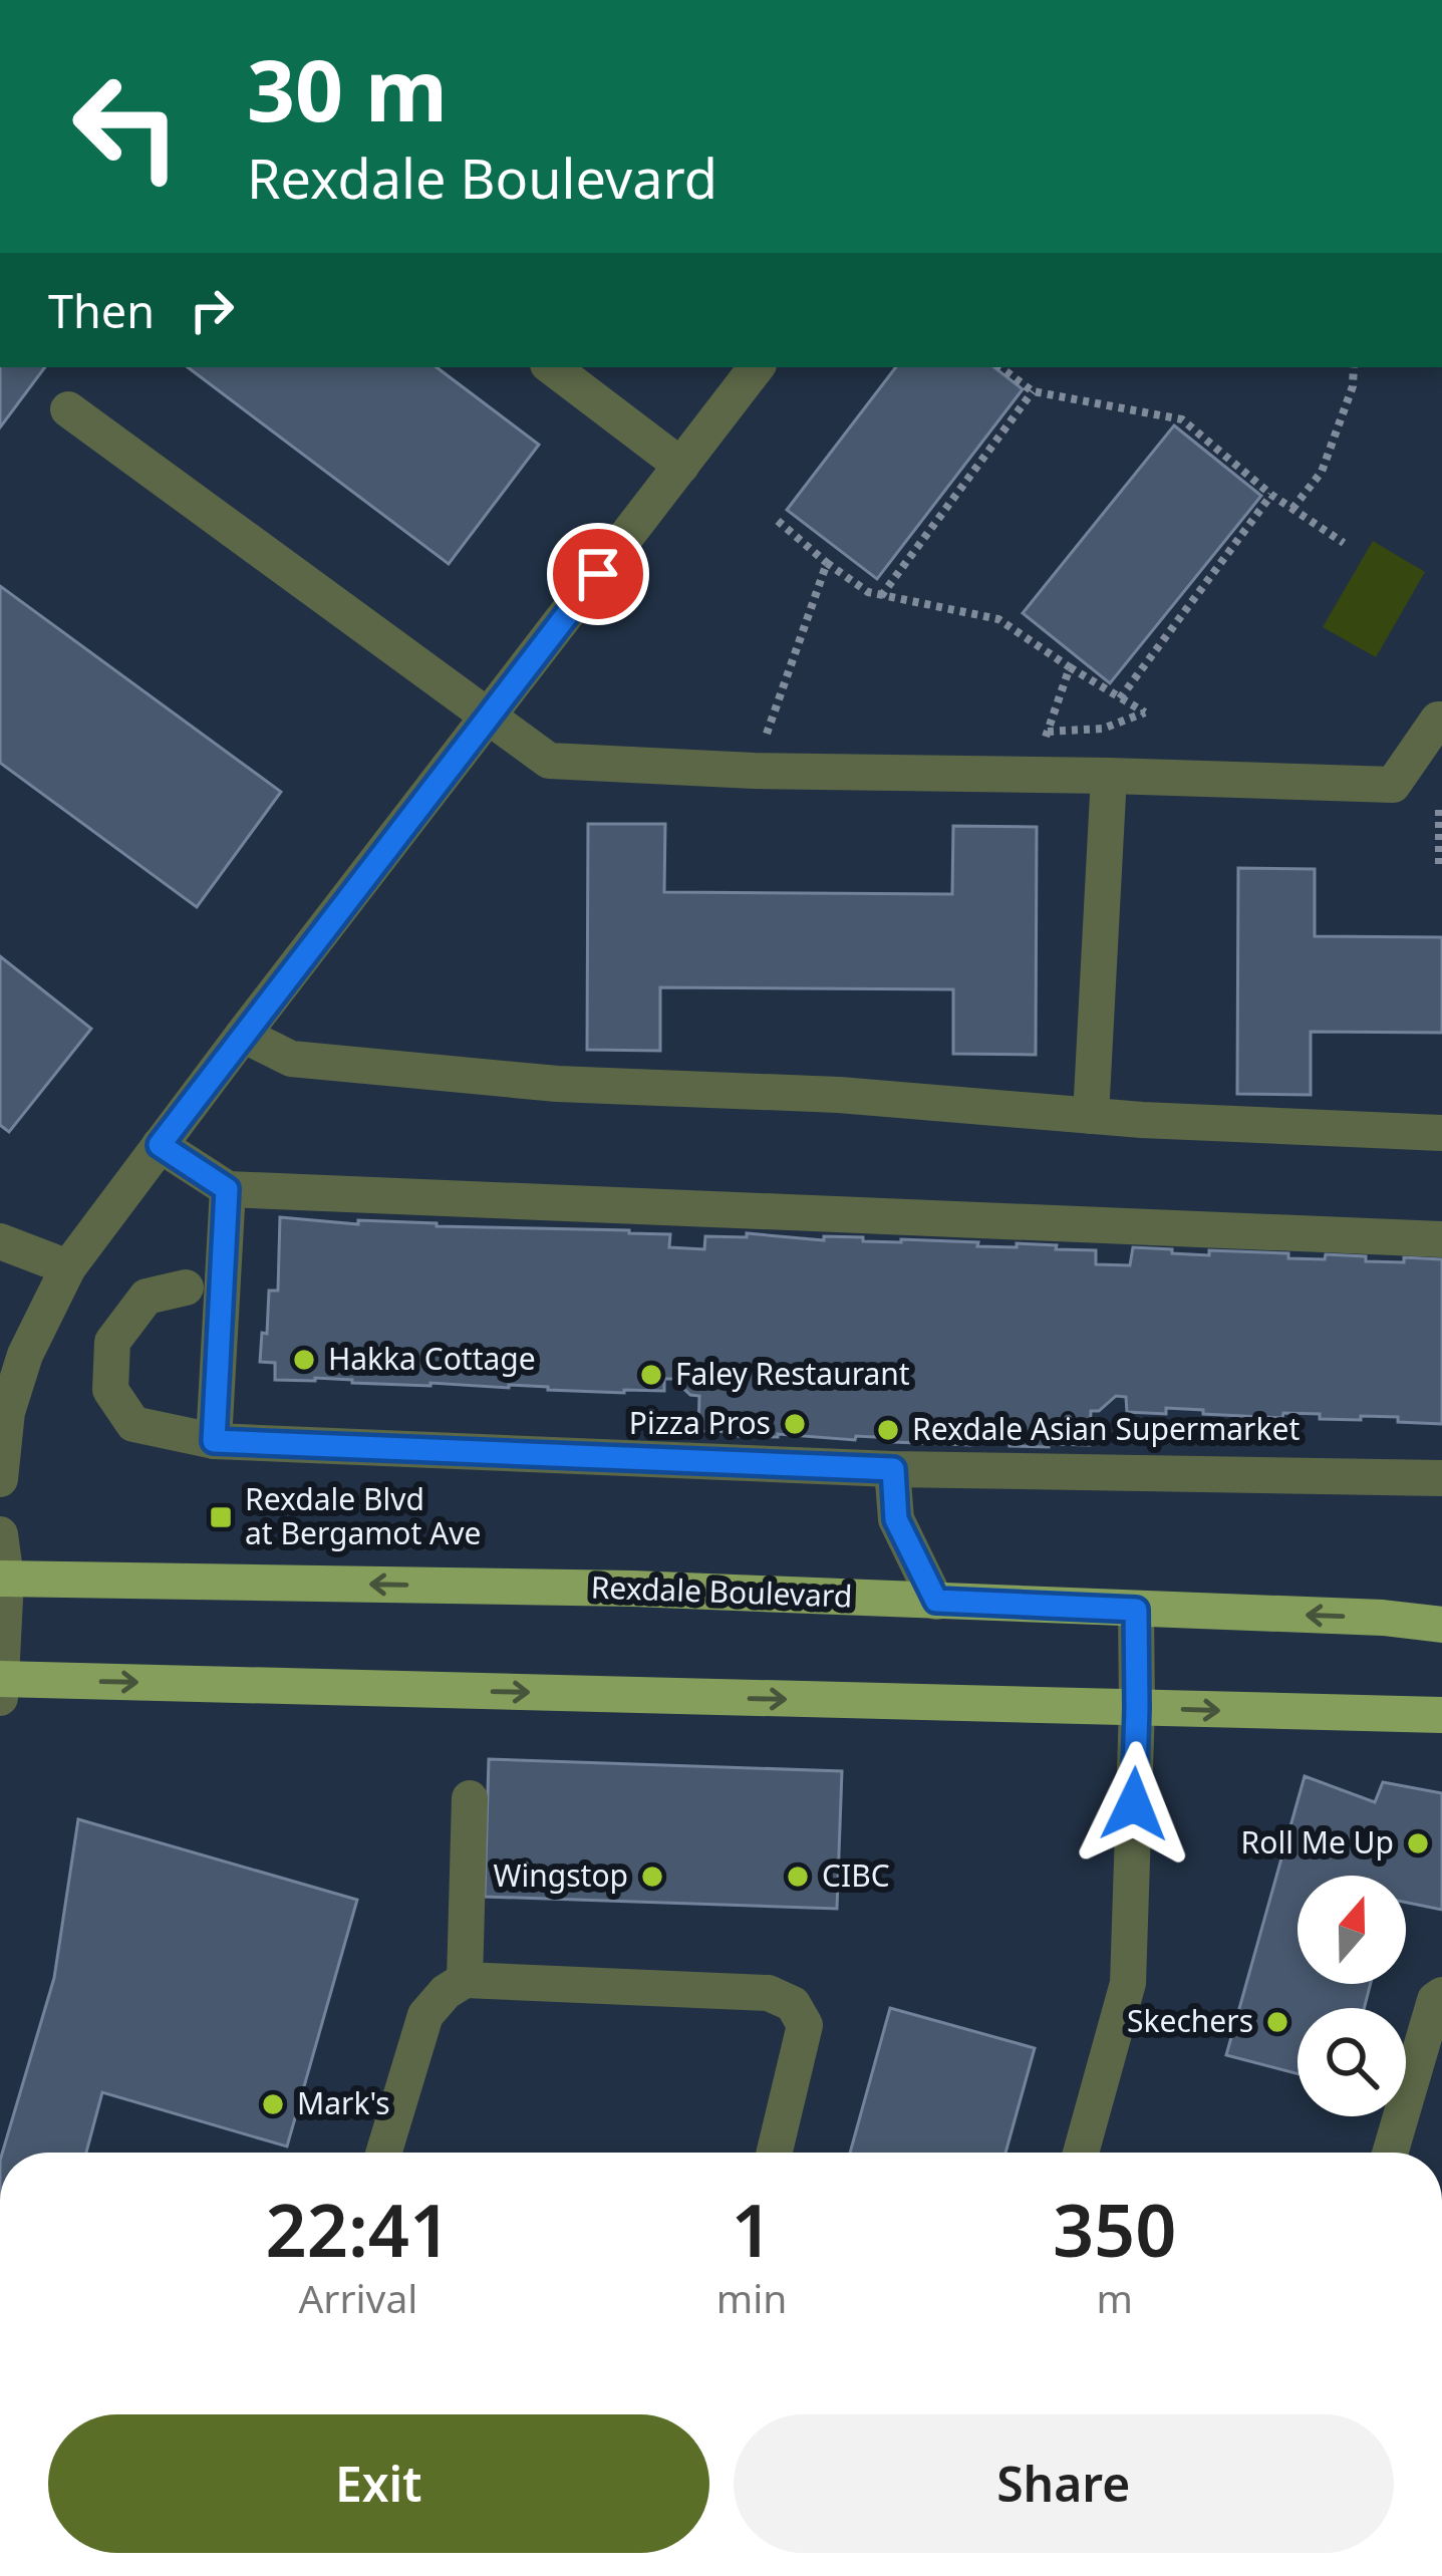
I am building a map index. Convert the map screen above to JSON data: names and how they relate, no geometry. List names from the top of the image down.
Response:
{
  "streets": {
    "main road": ["Rexdale Boulevard"]
  },
  "places": {
    "other": [
      "Hakka Cottage",
      "Faley Restaurant",
      "Pizza Pros",
      "Rexdale Asian Supermarket",
      "Roll Me Up",
      "Wingstop",
      "CIBC",
      "Skechers",
      "Mark's"
    ],
    "transit": ["Rexdale Blvd at Bergamot Ave"]
  },
  "north": "top",
  "page": {
    "turn": ["30 m", "Rexdale Boulevard"],
    "then": "Then",
    "eta": [
      "22:41",
      "Arrival",
      "1",
      "min",
      "350",
      "m"
    ],
    "buttons": ["Exit", "Share"]
  }
}
